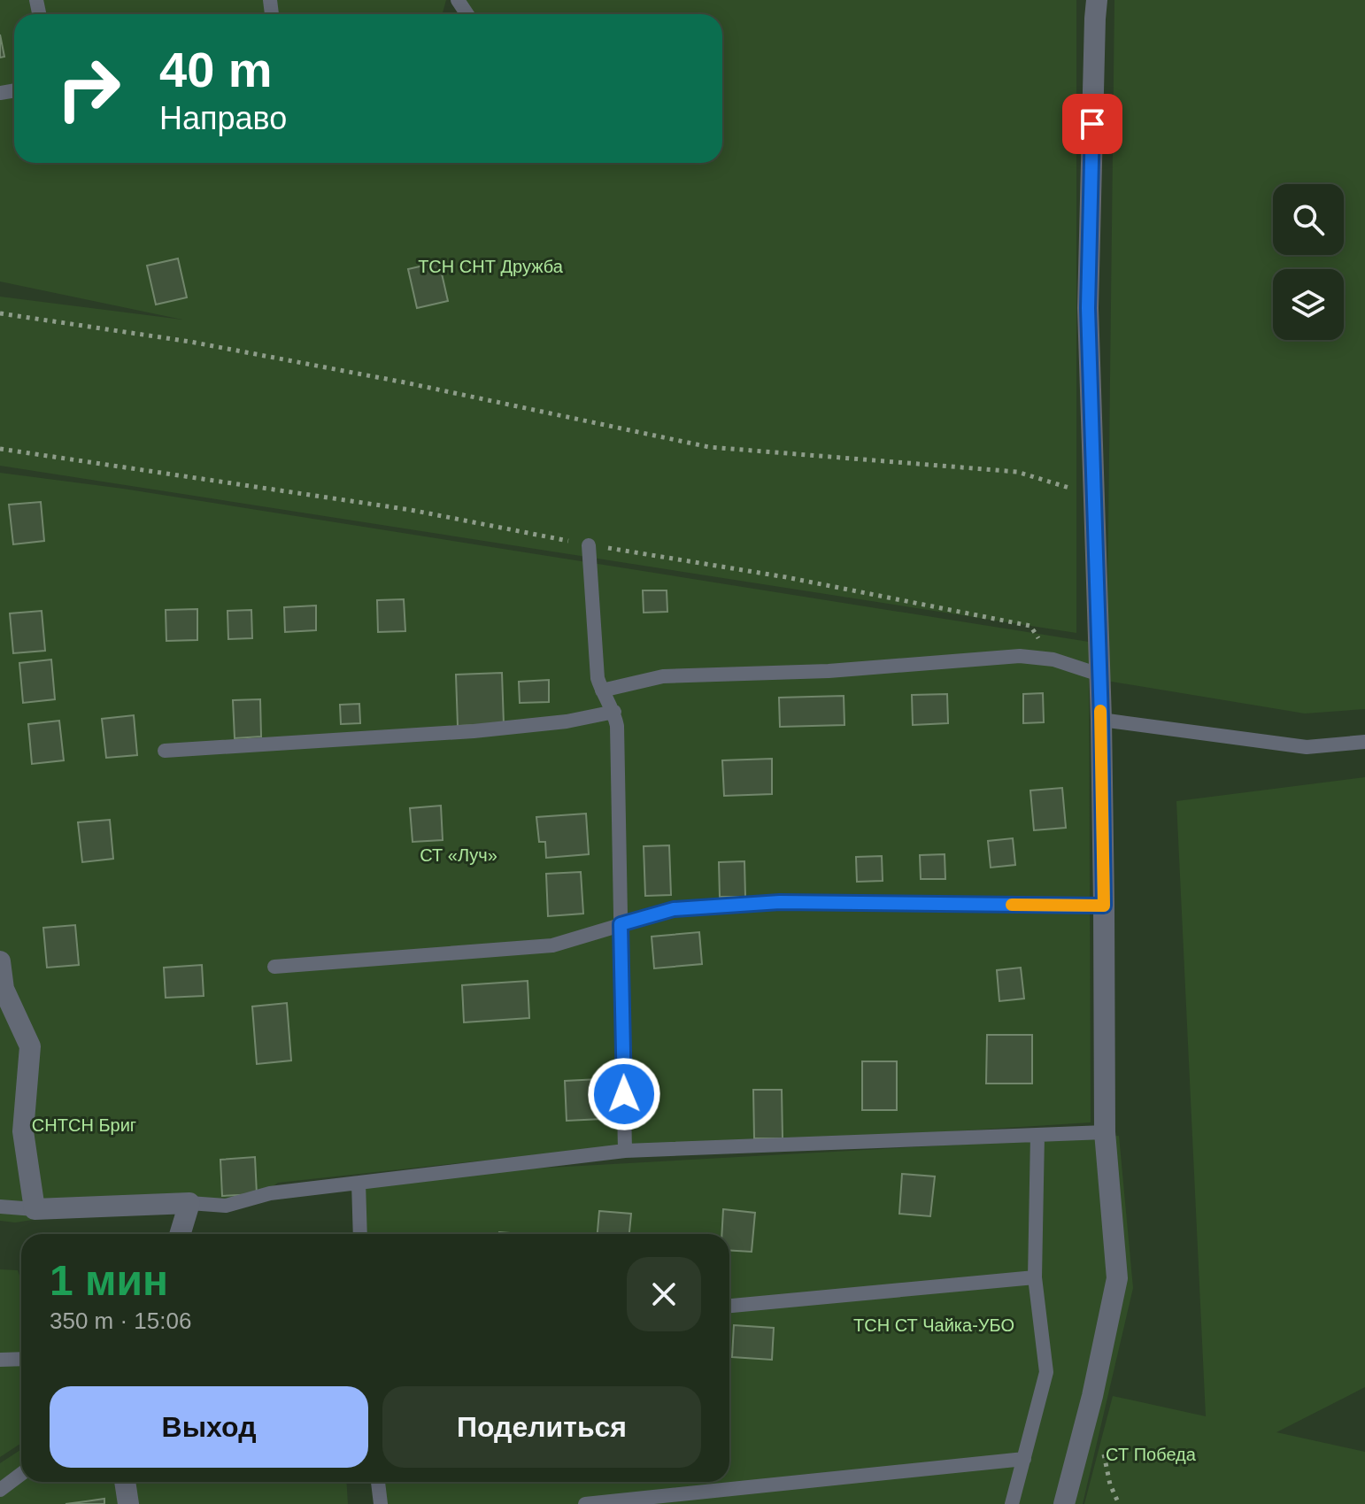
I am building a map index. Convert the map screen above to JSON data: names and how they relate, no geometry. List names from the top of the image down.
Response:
{
  "parks": [
    "ТСН СНТ Дружба",
    "СТ «Луч»",
    "СНТСН Бриг",
    "ТСН СТ Чайка-УБО",
    "СТ Победа"
  ],
  "page": {
    "turn": ["40 m", "Направо"],
    "heading": ["1 мин", "350 m · 15:06"],
    "buttons": ["Выход", "Поделиться"]
  }
}
